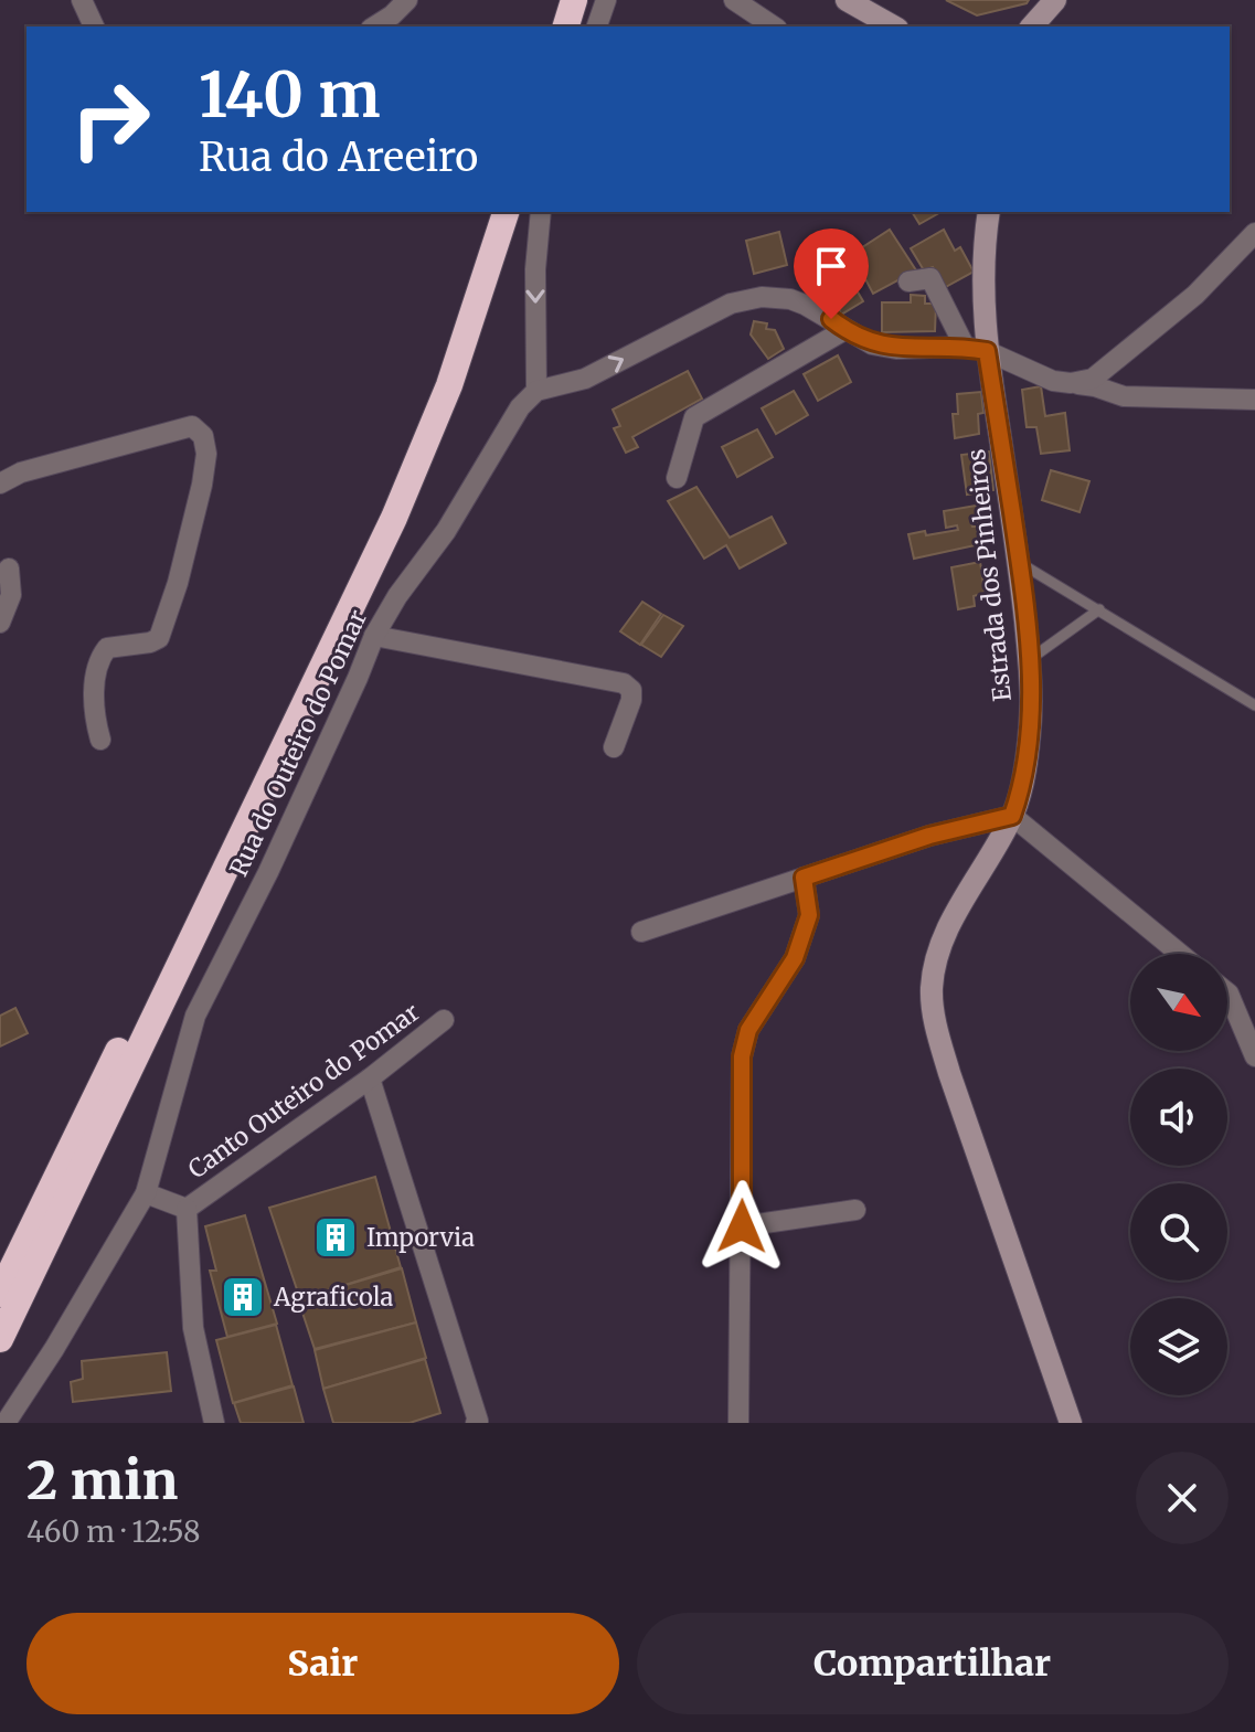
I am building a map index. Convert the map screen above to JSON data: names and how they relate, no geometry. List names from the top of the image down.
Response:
{
  "streets": {
    "main road": ["Estrada dos Pinheiros"],
    "street": ["Rua do Outeiro do Pomar", "Canto Outeiro do Pomar"]
  },
  "crossings": [
    ["Rua do Outeiro do Pomar", "Canto Outeiro do Pomar"]
  ],
  "places": {
    "building": ["Imporvia", "Agraficola"]
  },
  "north": "bottom right",
  "page": {
    "turn": ["140 m", "Rua do Areeiro"],
    "heading": ["2 min", "460 m · 12:58"],
    "buttons": ["Sair", "Compartilhar"]
  }
}
